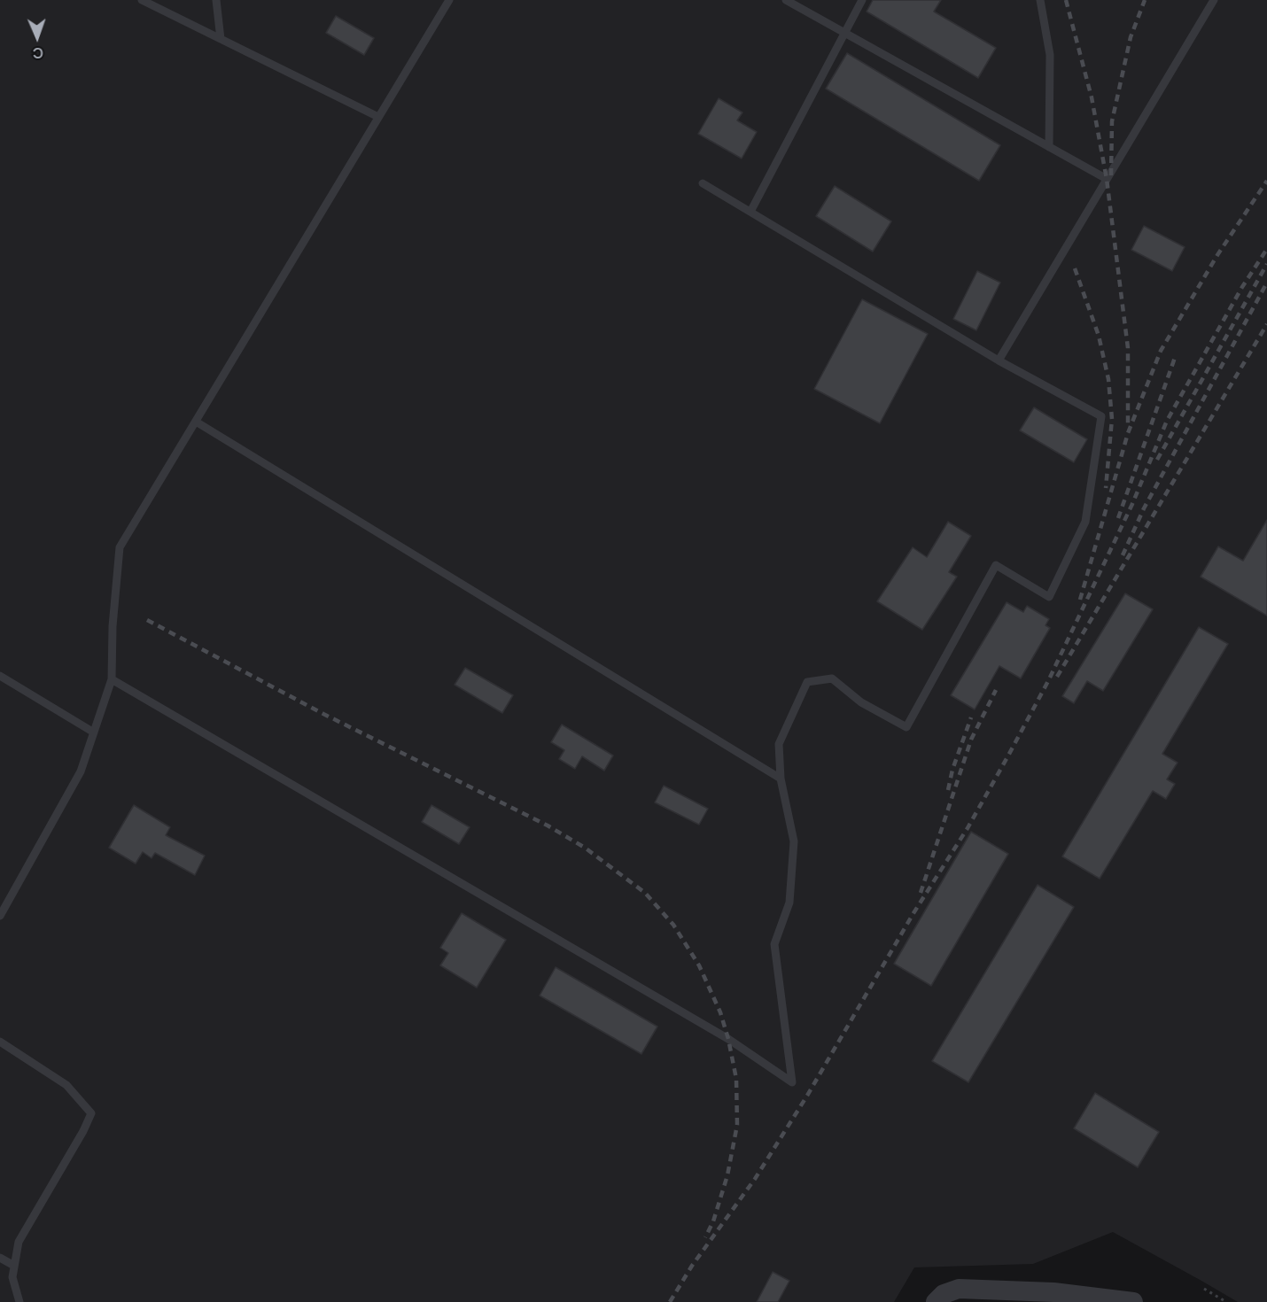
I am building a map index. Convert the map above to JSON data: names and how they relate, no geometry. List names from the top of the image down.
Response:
{
  "north": "bottom"
}
